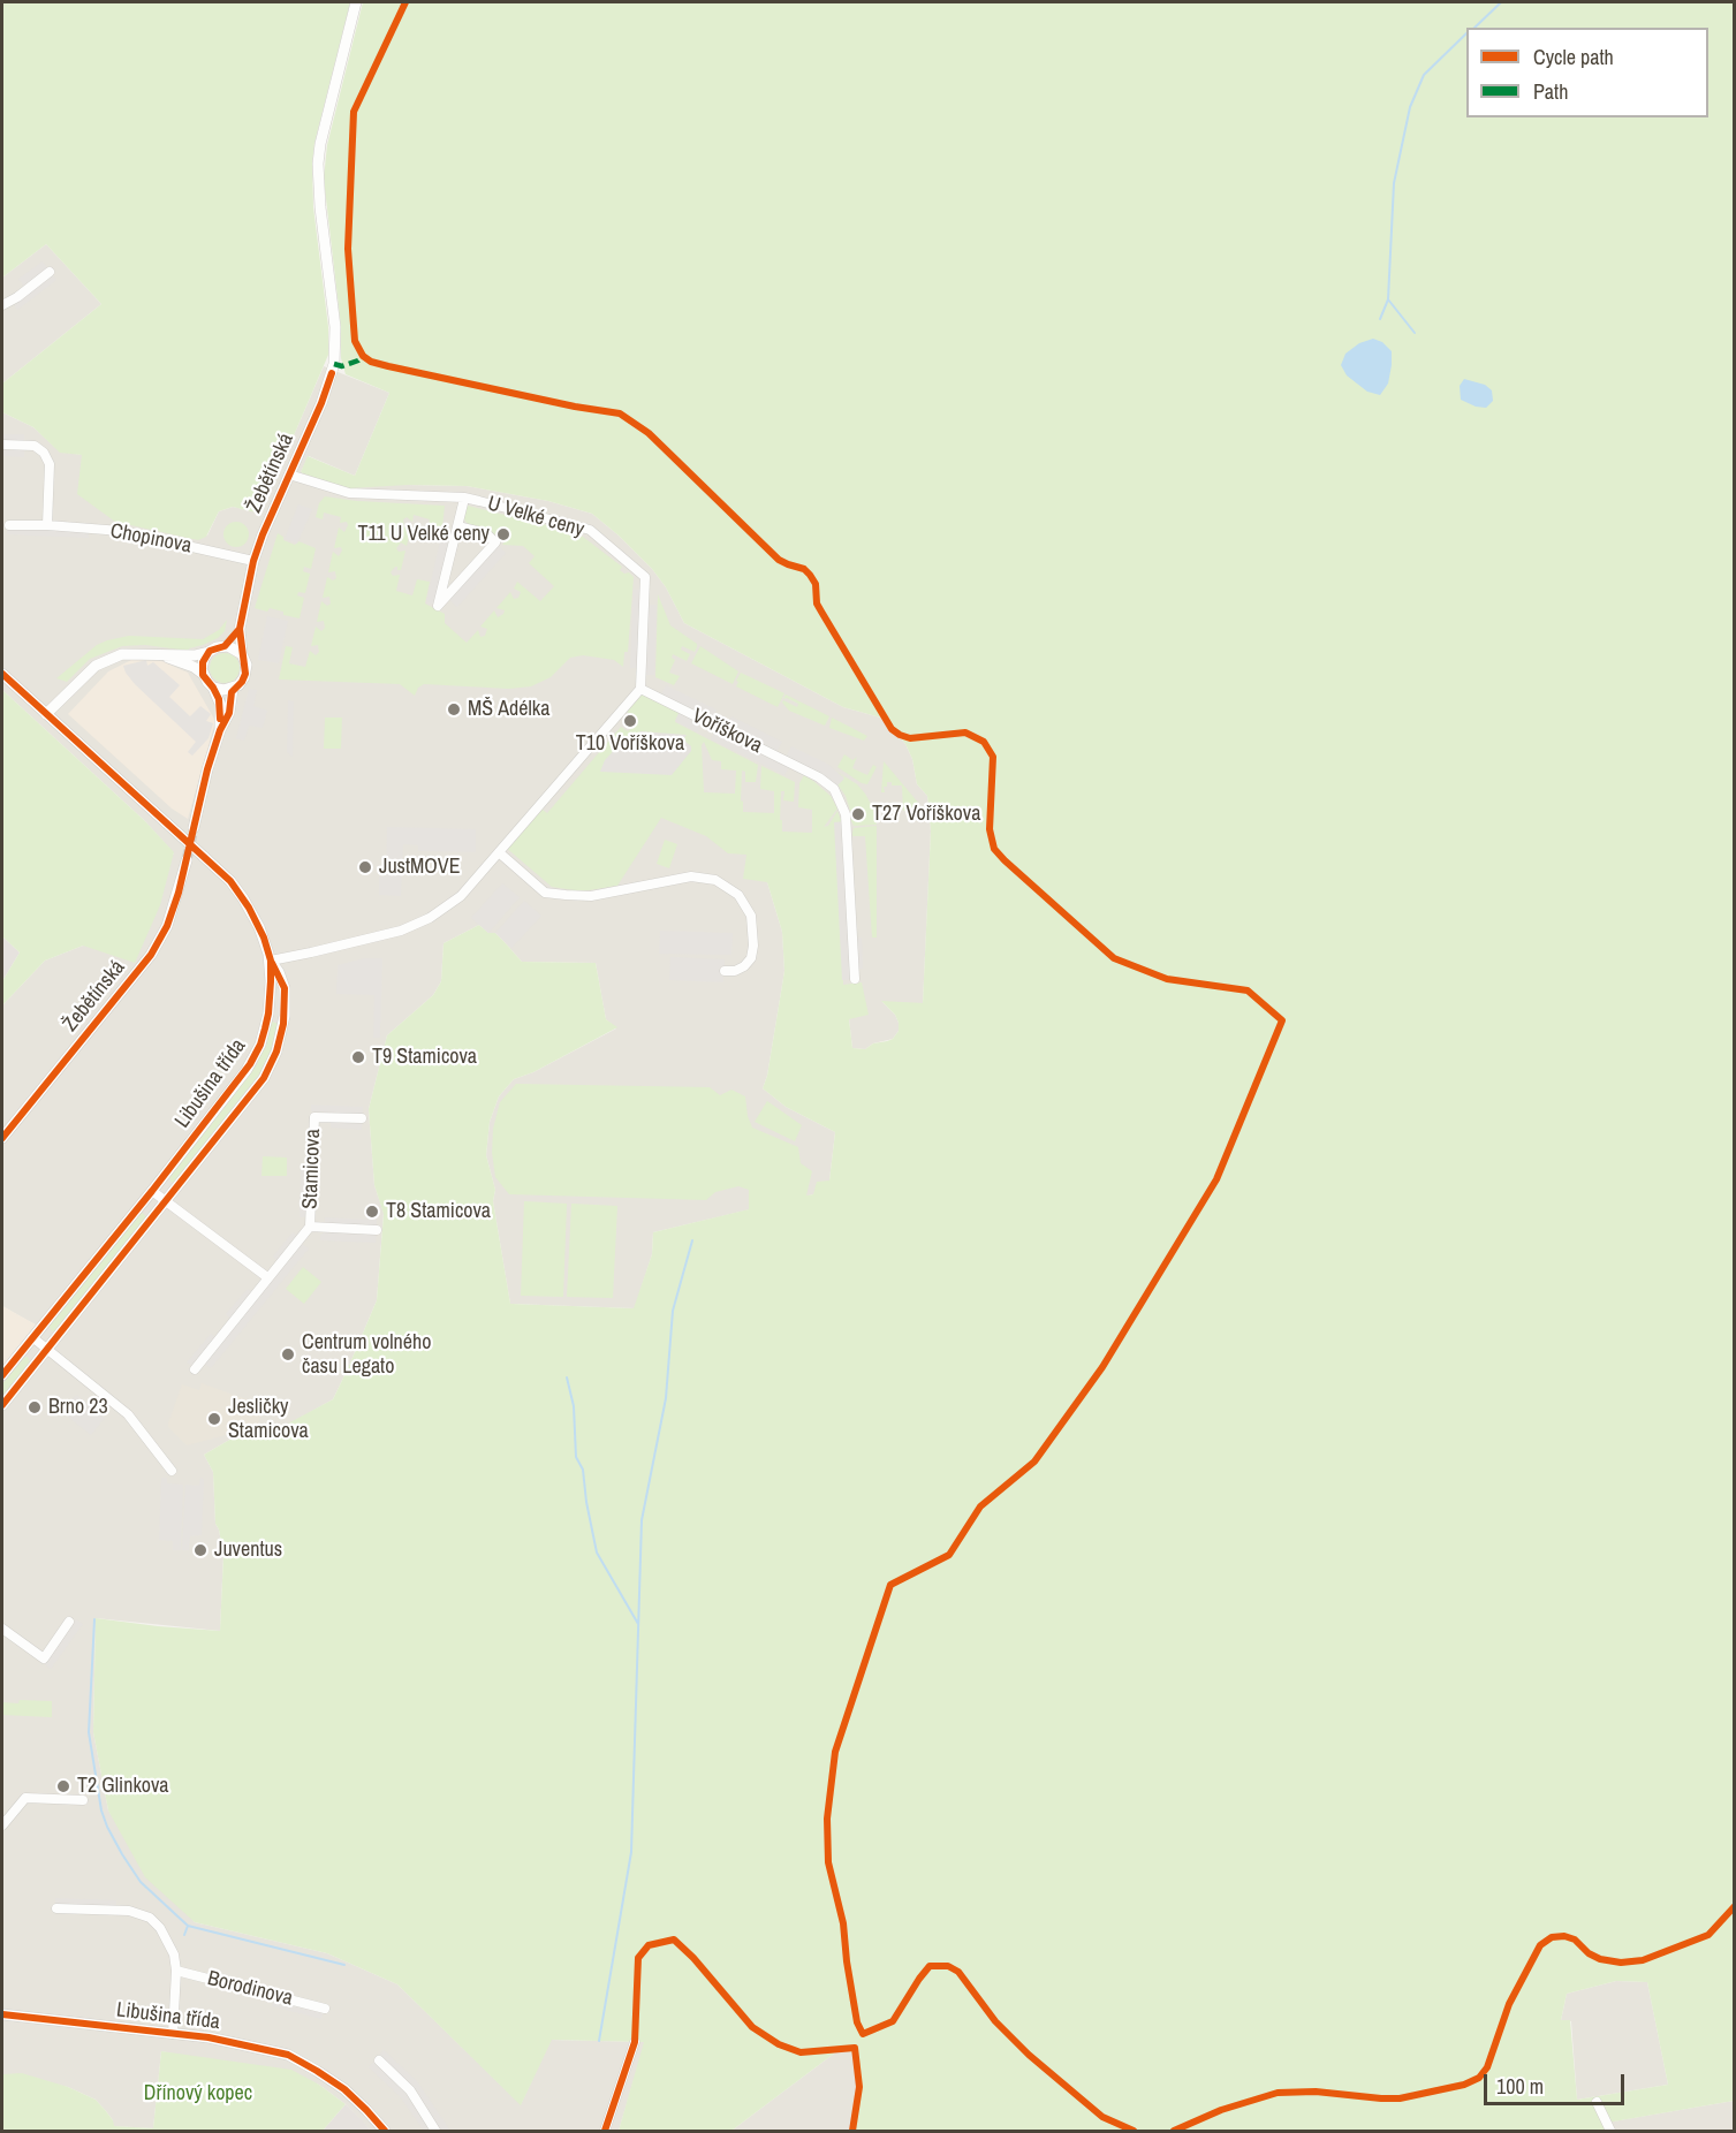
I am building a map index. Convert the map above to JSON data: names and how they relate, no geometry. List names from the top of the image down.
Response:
{
  "streets": {
    "street": [
      "Žebětínská",
      "U Velké ceny",
      "Chopinova",
      "Voříškova",
      "Libušina třída",
      "Stamicova",
      "Borodinova"
    ]
  },
  "crossings": [
    ["Žebětínská", "U Velké ceny"],
    ["Žebětínská", "Chopinova"],
    ["U Velké ceny", "Voříškova"],
    ["Libušina třída", "Borodinova"]
  ],
  "parks": ["Dřínový kopec"],
  "places": [
    "T11 U Velké ceny",
    "MŠ Adélka",
    "T10 Voříškova",
    "T27 Voříškova",
    "JustMOVE",
    "T9 Stamicova",
    "T8 Stamicova",
    "Centrum volného času Legato",
    "Brno 23",
    "Jesličky Stamicova",
    "Juventus",
    "T2 Glinkova"
  ],
  "legend": ["Cycle path", "Path"],
  "scale_bar": "100 m"
}
